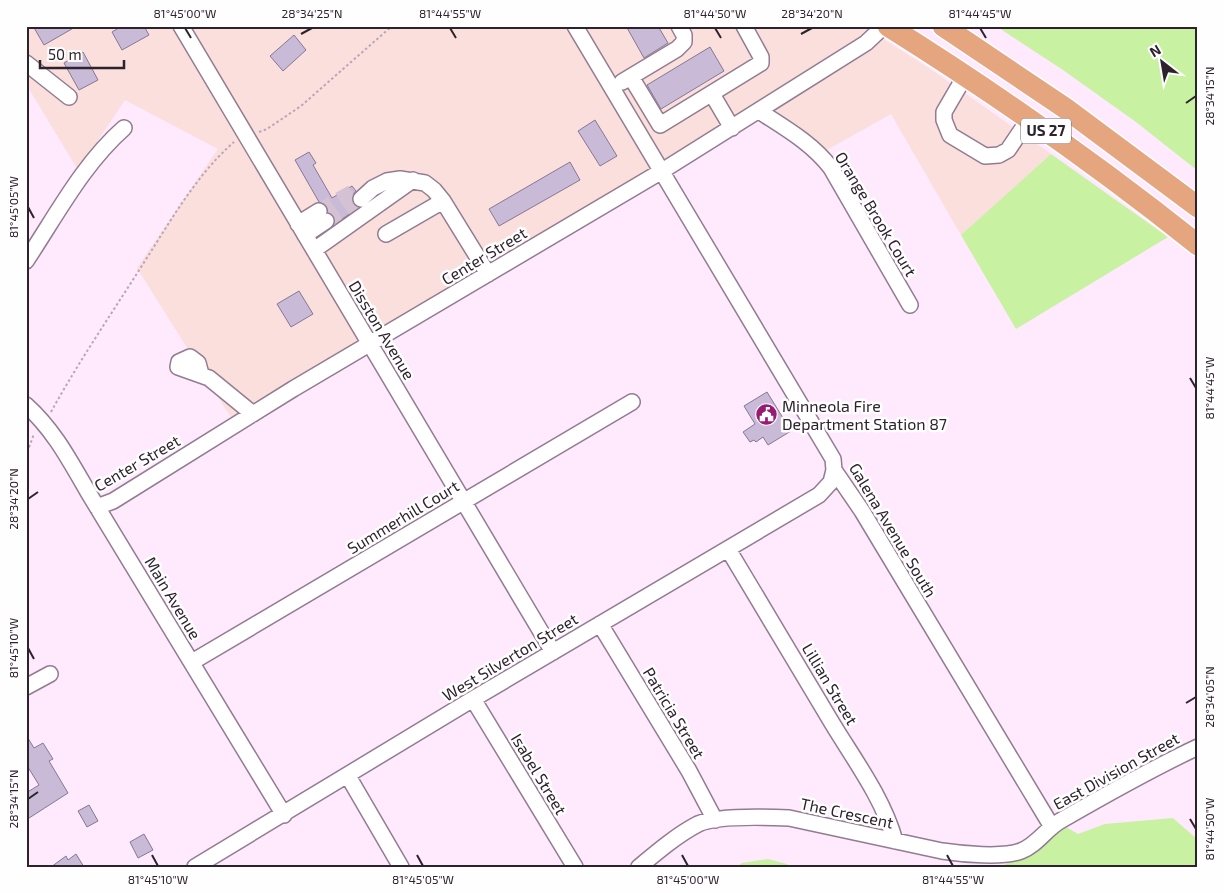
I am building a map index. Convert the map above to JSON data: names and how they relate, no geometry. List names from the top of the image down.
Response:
{
  "streets": {
    "highway": ["US 27"],
    "street": [
      "Orange Brook Court",
      "Center Street",
      "Disston Avenue",
      "Summerhill Court",
      "Galena Avenue South",
      "Main Avenue",
      "West Silverton Street",
      "Lillian Street",
      "Patricia Street",
      "East Division Street",
      "Isabel Street",
      "The Crescent"
    ]
  },
  "crossings": [
    ["Orange Brook Court", "Center Street"],
    ["Center Street", "Disston Avenue"],
    ["Center Street", "Galena Avenue South"],
    ["Center Street", "Main Avenue"],
    ["Disston Avenue", "Summerhill Court"],
    ["Disston Avenue", "West Silverton Street"],
    ["Summerhill Court", "Main Avenue"],
    ["Galena Avenue South", "West Silverton Street"],
    ["Galena Avenue South", "East Division Street"],
    ["Galena Avenue South", "The Crescent"],
    ["Main Avenue", "West Silverton Street"],
    ["West Silverton Street", "Lillian Street"],
    ["West Silverton Street", "Patricia Street"],
    ["West Silverton Street", "Isabel Street"],
    ["Lillian Street", "The Crescent"],
    ["Patricia Street", "The Crescent"],
    ["East Division Street", "The Crescent"]
  ],
  "places": {
    "public building": ["Minneola Fire Department Station 87"]
  },
  "scale_bar": "50 m",
  "north": "top left",
  "coordinates": [
    "81°45'00\"W",
    "28°34'25\"N",
    "81°44'55\"W",
    "81°44'50\"W",
    "28°34'20\"N",
    "81°44'45\"W",
    "28°34'15\"N",
    "81°45'05\"W",
    "81°45'10\"W",
    "28°34'05\"N"
  ]
}
